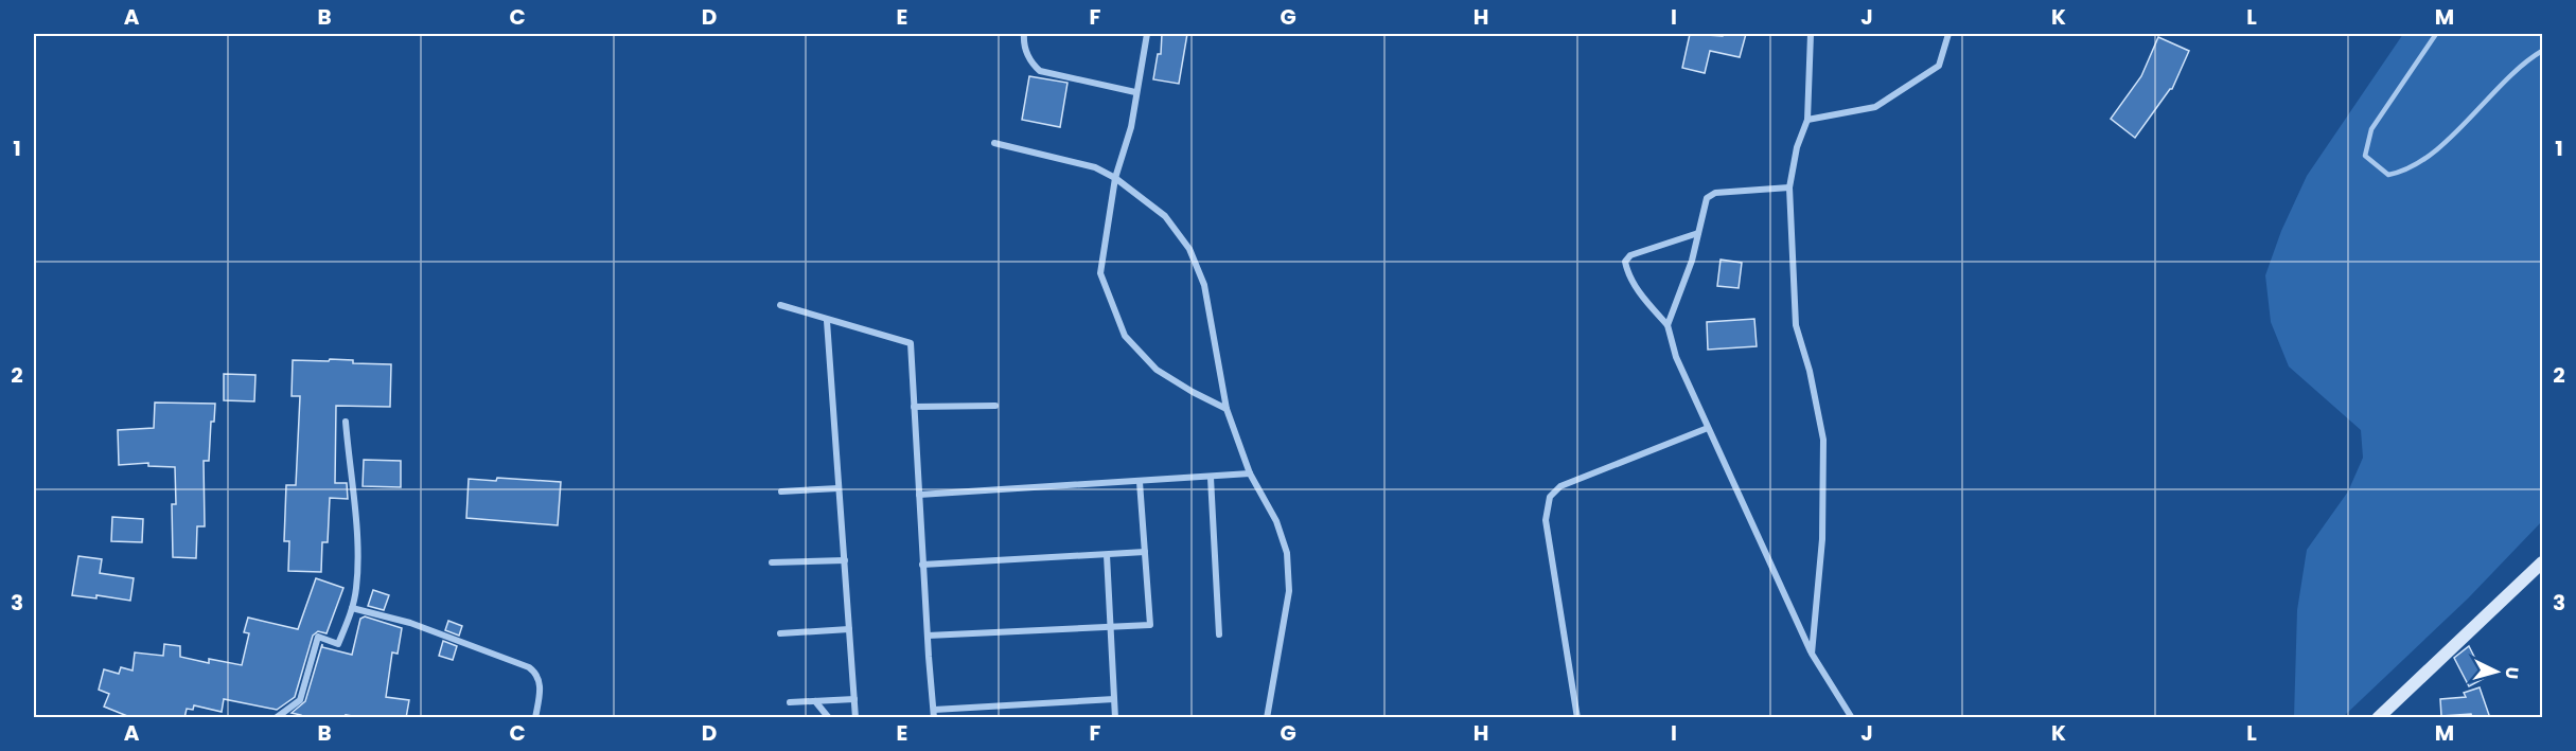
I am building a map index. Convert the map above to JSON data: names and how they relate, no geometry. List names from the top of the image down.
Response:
{
  "north": "right",
  "grid": {
    "columns": [
      "A",
      "B",
      "C",
      "D",
      "E",
      "F",
      "G",
      "H",
      "I",
      "J",
      "K",
      "L",
      "M"
    ],
    "rows": ["1", "2", "3"]
  }
}
